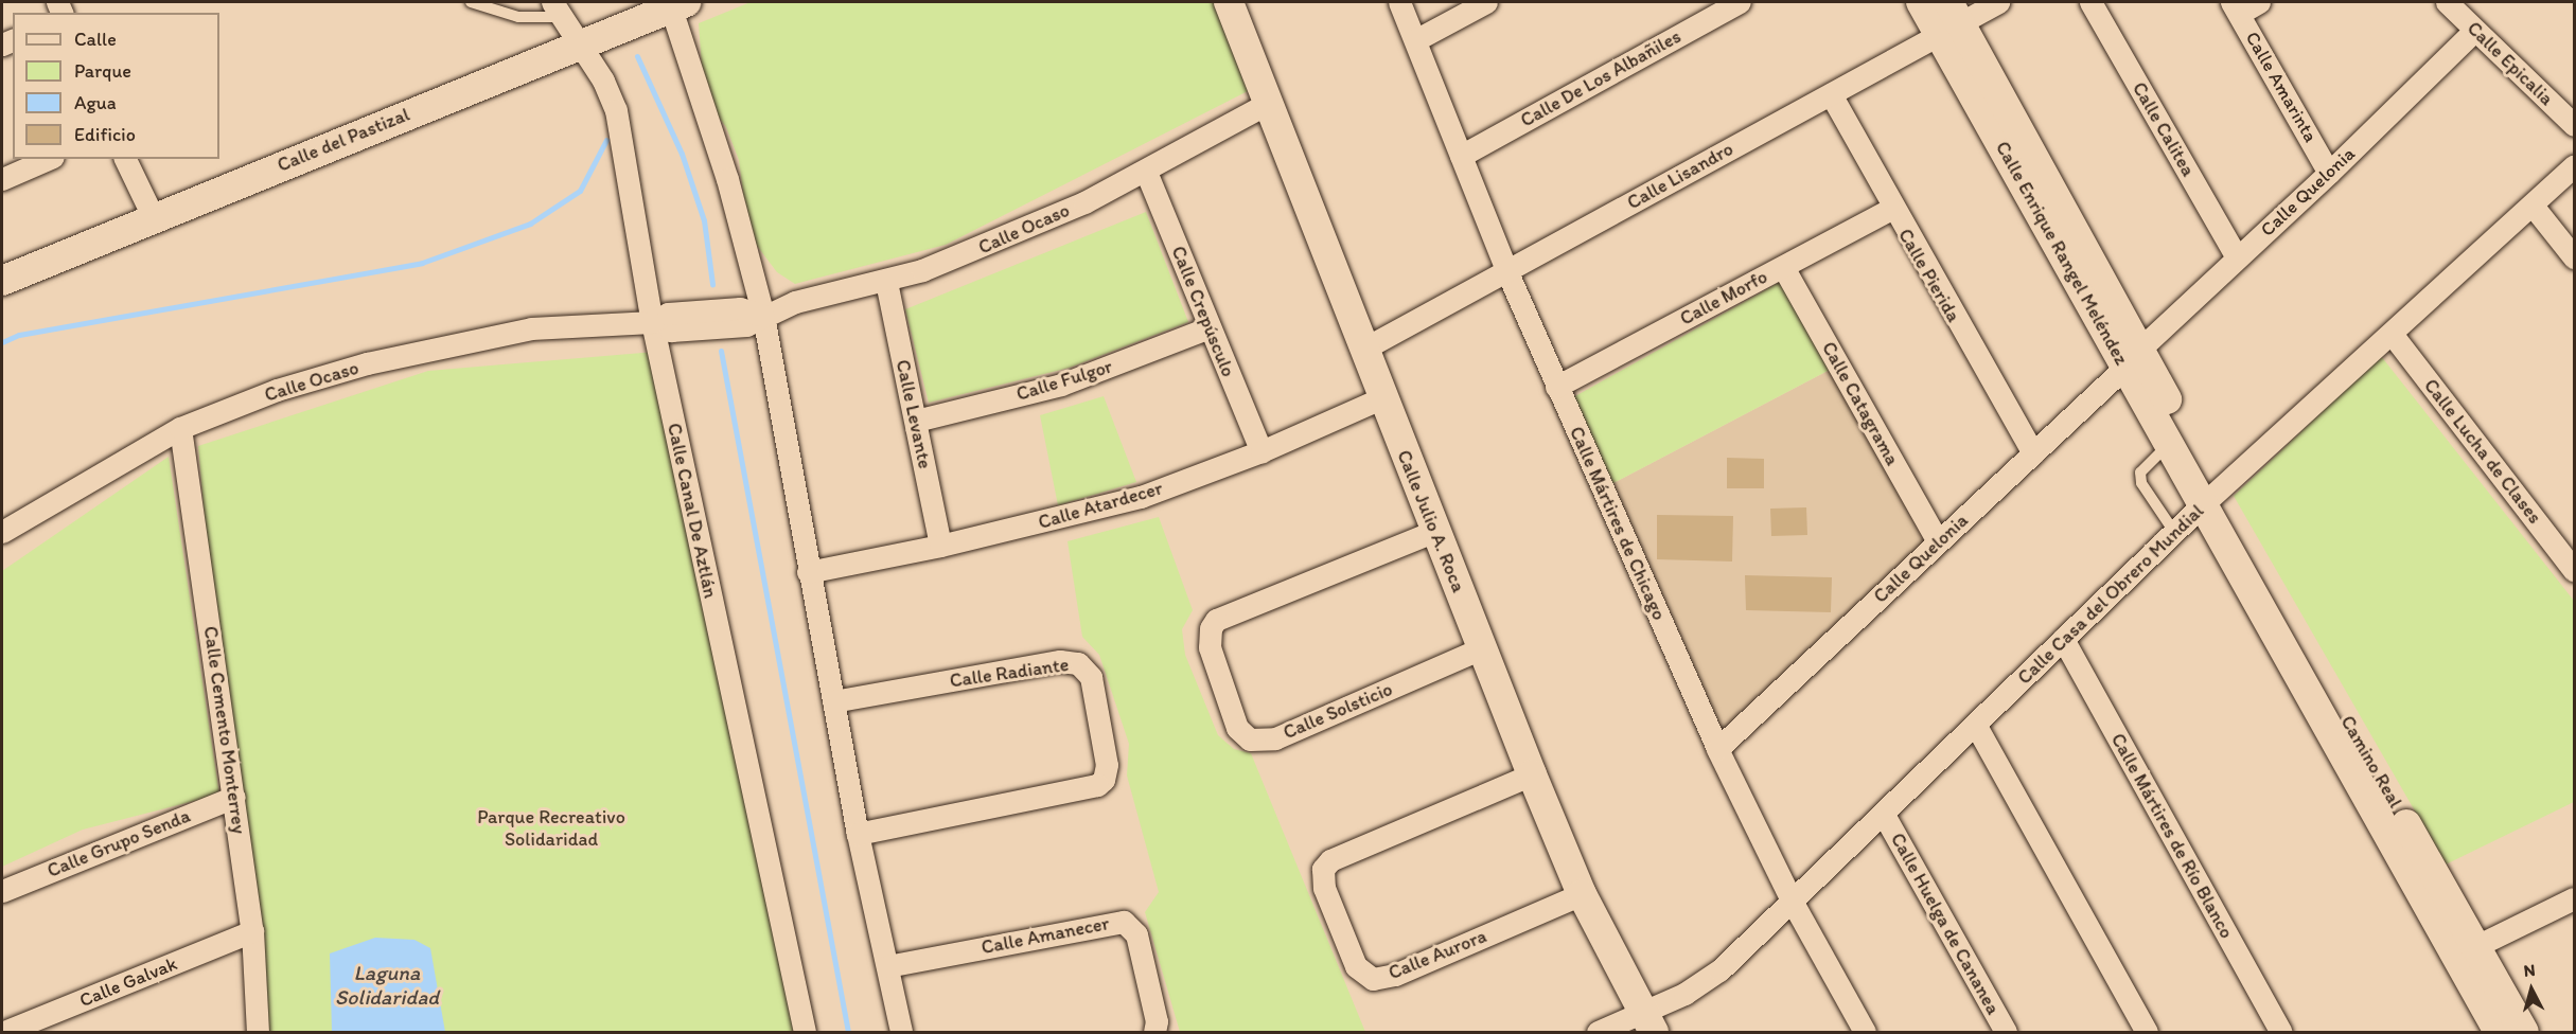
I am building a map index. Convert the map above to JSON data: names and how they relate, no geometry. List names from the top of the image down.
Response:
{
  "streets": {
    "street": [
      "Calle Epicalia",
      "Calle De Los Albañiles",
      "Calle Amarinta",
      "Calle Calitea",
      "Calle del Pastizal",
      "Calle Lisandro",
      "Calle Quelonia",
      "Calle Ocaso",
      "Calle Enrique Rangel Meléndez",
      "Calle Pierida",
      "Calle Morfo",
      "Calle Crepúsculo",
      "Calle Fulgor",
      "Calle Catagrama",
      "Calle Levante",
      "Calle Lucha de Clases",
      "Calle Atardecer",
      "Calle Canal De Aztlán",
      "Calle Julio A. Roca",
      "Calle Mártires de Chicago",
      "Calle Casa del Obrero Mundial",
      "Calle Radiante",
      "Calle Solsticio",
      "Calle Cemento Monterrey",
      "Camino Real",
      "Calle Mártires de Río Blanco",
      "Calle Grupo Senda",
      "Calle Huelga de Cananea",
      "Calle Amanecer",
      "Calle Aurora",
      "Calle Galvak"
    ]
  },
  "crossings": [
    ["Calle Epicalia", "Calle Quelonia"],
    ["Calle De Los Albañiles", "Calle Mártires de Chicago"],
    ["Calle Amarinta", "Calle Quelonia"],
    ["Calle Calitea", "Calle Quelonia"],
    ["Calle del Pastizal", "Calle Canal De Aztlán"],
    ["Calle Lisandro", "Calle Enrique Rangel Meléndez"],
    ["Calle Lisandro", "Calle Pierida"],
    ["Calle Lisandro", "Calle Julio A. Roca"],
    ["Calle Lisandro", "Calle Mártires de Chicago"],
    ["Calle Quelonia", "Calle Enrique Rangel Meléndez"],
    ["Calle Quelonia", "Calle Pierida"],
    ["Calle Quelonia", "Calle Catagrama"],
    ["Calle Quelonia", "Calle Mártires de Chicago"],
    ["Calle Ocaso", "Calle Crepúsculo"],
    ["Calle Ocaso", "Calle Levante"],
    ["Calle Ocaso", "Calle Canal De Aztlán"],
    ["Calle Ocaso", "Calle Julio A. Roca"],
    ["Calle Ocaso", "Calle Cemento Monterrey"],
    ["Calle Enrique Rangel Meléndez", "Calle Casa del Obrero Mundial"],
    ["Calle Enrique Rangel Meléndez", "Camino Real"],
    ["Calle Pierida", "Calle Morfo"],
    ["Calle Morfo", "Calle Catagrama"],
    ["Calle Morfo", "Calle Mártires de Chicago"],
    ["Calle Crepúsculo", "Calle Fulgor"],
    ["Calle Crepúsculo", "Calle Atardecer"],
    ["Calle Fulgor", "Calle Levante"],
    ["Calle Levante", "Calle Atardecer"],
    ["Calle Lucha de Clases", "Calle Casa del Obrero Mundial"],
    ["Calle Atardecer", "Calle Julio A. Roca"],
    ["Calle Julio A. Roca", "Calle Casa del Obrero Mundial"],
    ["Calle Julio A. Roca", "Calle Solsticio"],
    ["Calle Julio A. Roca", "Calle Aurora"],
    ["Calle Mártires de Chicago", "Calle Casa del Obrero Mundial"],
    ["Calle Casa del Obrero Mundial", "Camino Real"],
    ["Calle Casa del Obrero Mundial", "Calle Mártires de Río Blanco"],
    ["Calle Casa del Obrero Mundial", "Calle Huelga de Cananea"],
    ["Calle Cemento Monterrey", "Calle Grupo Senda"],
    ["Calle Cemento Monterrey", "Calle Galvak"]
  ],
  "water": ["Laguna Solidaridad"],
  "parks": ["Parque Recreativo Solidaridad"],
  "legend": [
    "Calle",
    "Parque",
    "Agua",
    "Edificio"
  ],
  "north": "top"
}
